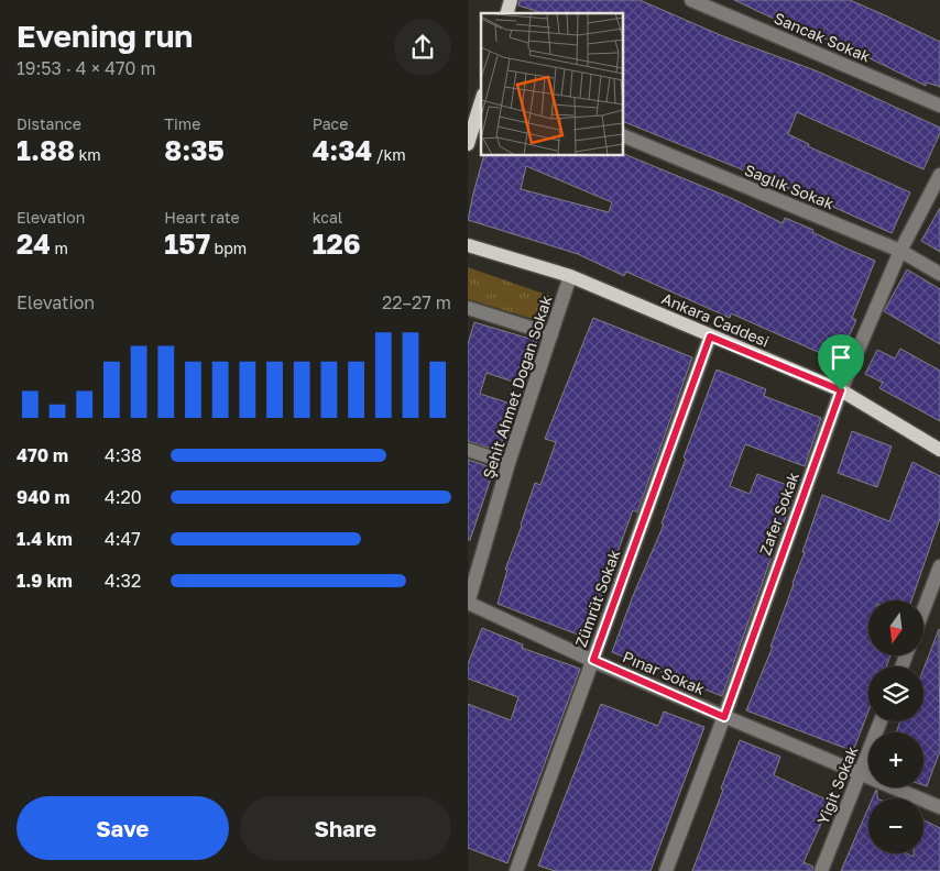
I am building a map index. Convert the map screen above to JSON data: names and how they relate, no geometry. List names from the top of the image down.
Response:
{
  "streets": {
    "main road": ["Ankara Caddesi"],
    "street": [
      "Sancak Sokak",
      "Sağlık Sokak",
      "Şehit Ahmet Doğan Sokak",
      "Zafer Sokak",
      "Zümrüt Sokak",
      "Pınar Sokak",
      "Yiğit Sokak"
    ]
  },
  "crossings": [
    ["Sağlık Sokak", "Zafer Sokak"],
    ["Ankara Caddesi", "Şehit Ahmet Doğan Sokak"],
    ["Ankara Caddesi", "Zafer Sokak"],
    ["Ankara Caddesi", "Zümrüt Sokak"],
    ["Şehit Ahmet Doğan Sokak", "Pınar Sokak"],
    ["Zafer Sokak", "Pınar Sokak"],
    ["Zümrüt Sokak", "Pınar Sokak"],
    ["Pınar Sokak", "Yiğit Sokak"]
  ],
  "north": "bottom",
  "page": {
    "heading": ["Evening run", "19:53 · 4 × 470 m"],
    "stats": [
      ["Distance", "1.88 km"],
      ["Time", "8:35"],
      ["Pace", "4:34 /km"],
      ["Elevation", "24 m"],
      ["Heart rate", "157 bpm"],
      ["kcal", "126"]
    ],
    "chart": ["Elevation", "22–27 m"],
    "list": [
      {
        "name": "470 m",
        "note": "4:38"
      },
      {
        "name": "940 m",
        "note": "4:20"
      },
      {
        "name": "1.4 km",
        "note": "4:47"
      },
      {
        "name": "1.9 km",
        "note": "4:32"
      }
    ],
    "map_buttons": ["+", "−"],
    "buttons": ["Save", "Share"]
  }
}
